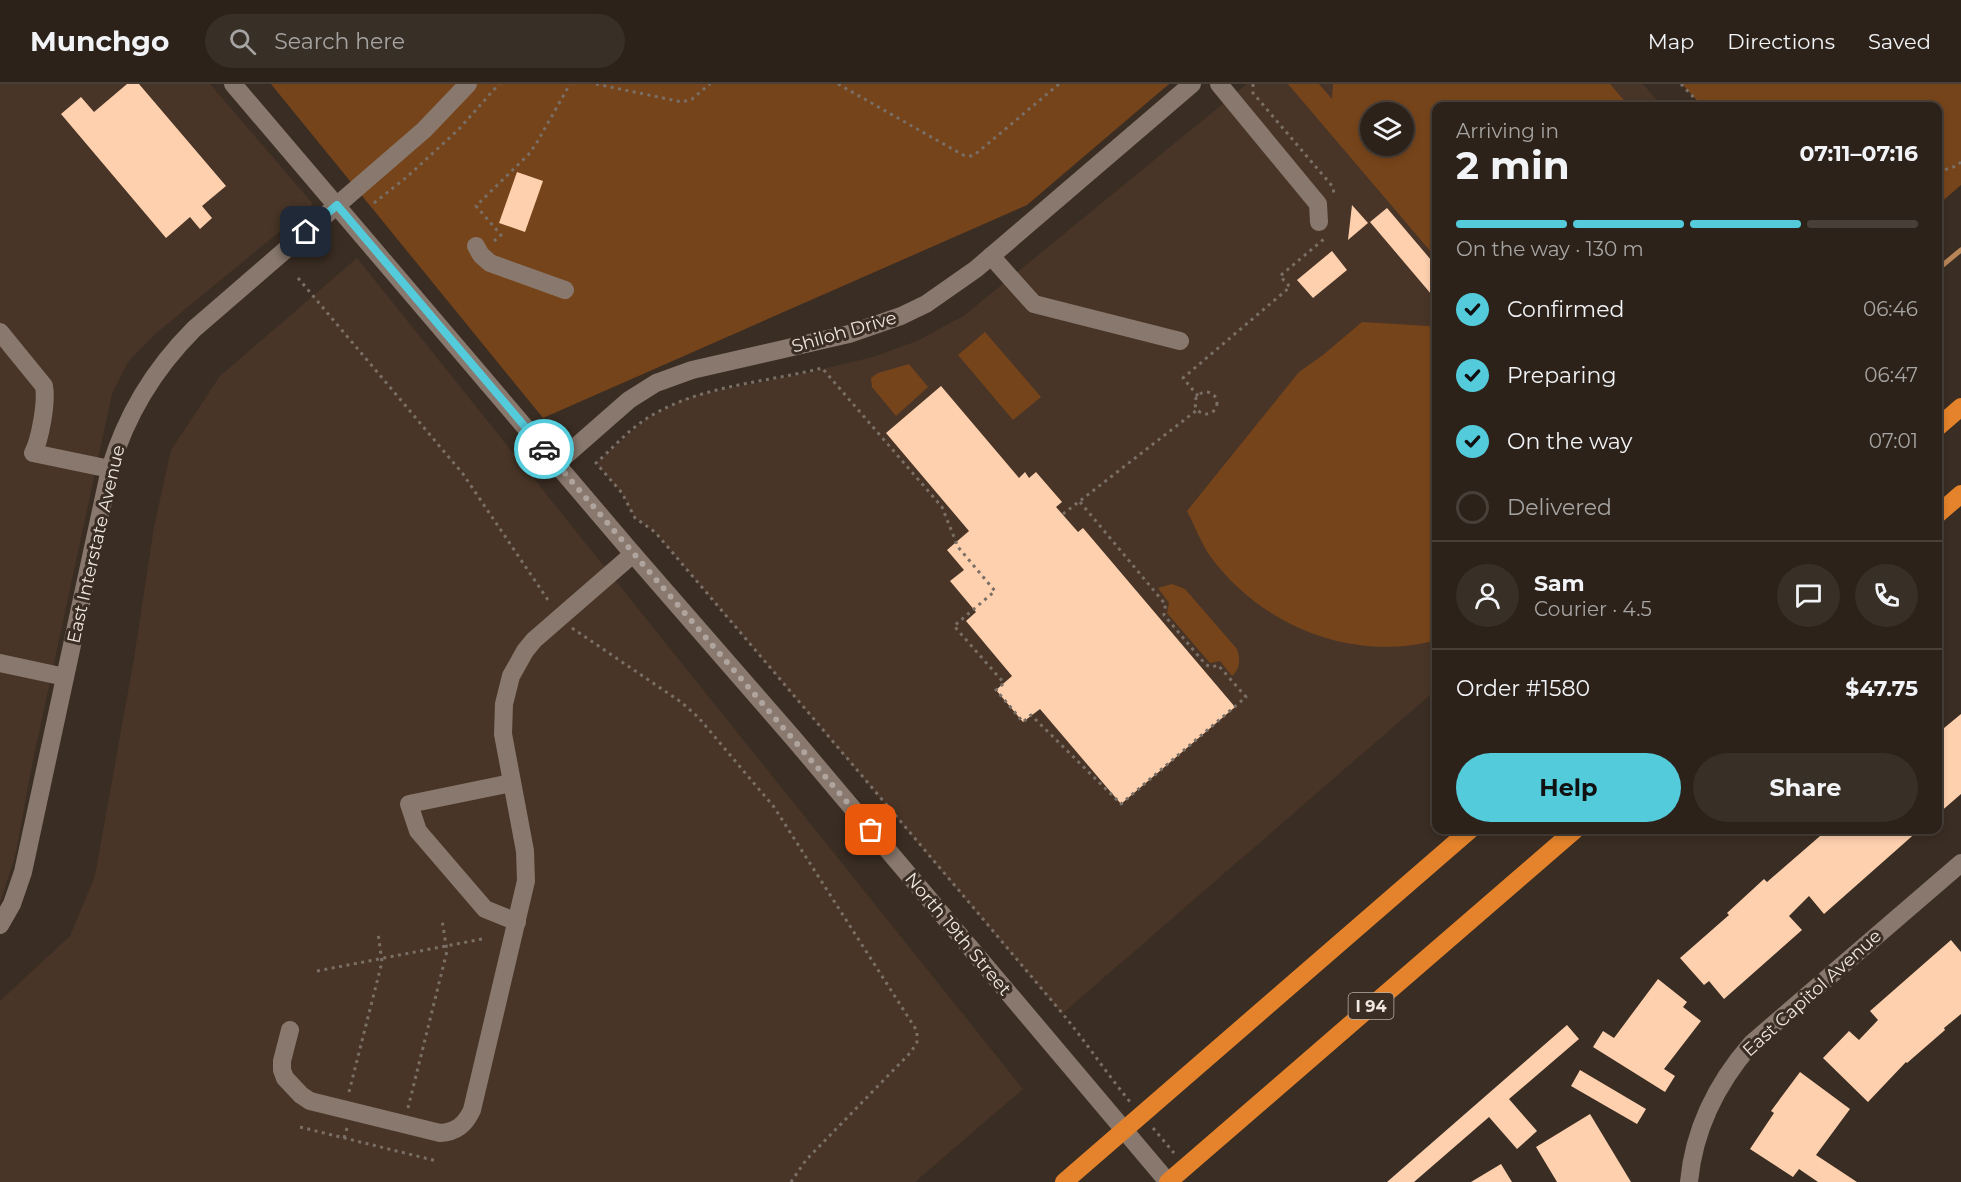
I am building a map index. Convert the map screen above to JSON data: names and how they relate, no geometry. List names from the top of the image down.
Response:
{
  "streets": {
    "highway": ["I 94"],
    "street": [
      "Shiloh Drive",
      "East Interstate Avenue",
      "North 19th Street",
      "East Capitol Avenue"
    ]
  },
  "crossings": [
    ["Shiloh Drive", "North 19th Street"],
    ["East Interstate Avenue", "North 19th Street"],
    ["North 19th Street", "I 94"]
  ],
  "page": {
    "header": "Munchgo",
    "search": "Search here",
    "nav": ["Map", "Directions", "Saved"],
    "heading": ["2 min", "Arriving in", "07:11–07:16"],
    "panel": [
      "Sam",
      "Courier · 4.5",
      "Order #1580",
      "$47.75"
    ],
    "bar": "On the way · 130 m",
    "list": [
      ["Confirmed", "06:46"],
      ["Preparing", "06:47"],
      ["On the way", "07:01"],
      "Delivered"
    ],
    "buttons": ["Help", "Share"]
  }
}
